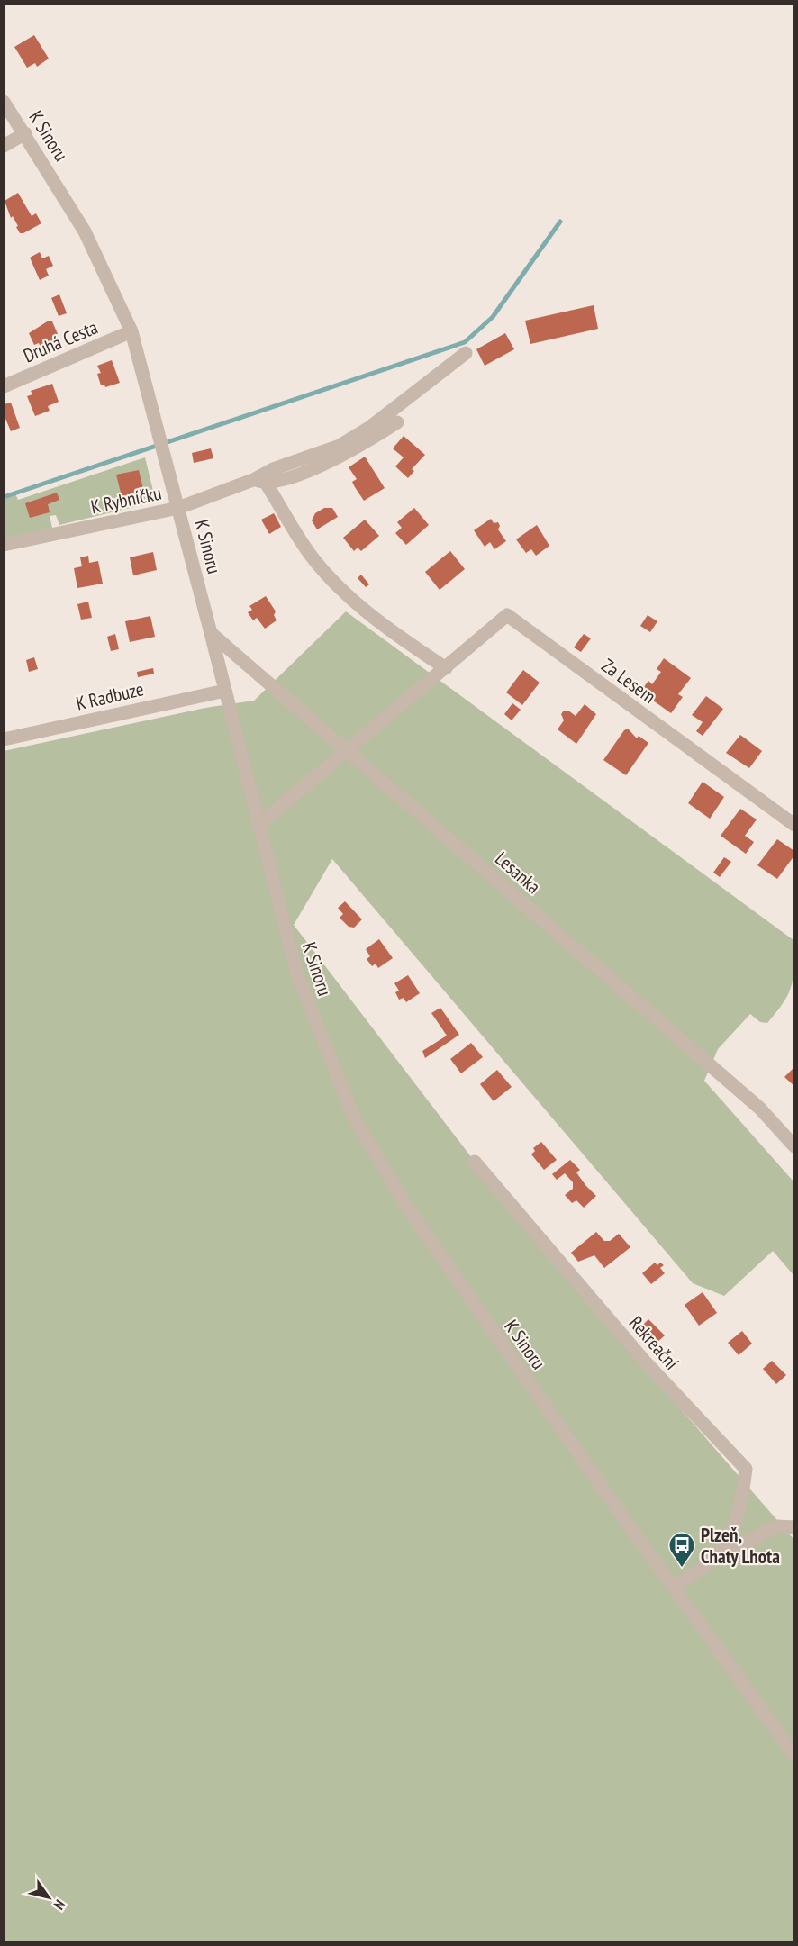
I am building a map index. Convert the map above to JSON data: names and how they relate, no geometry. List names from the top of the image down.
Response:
{
  "streets": {
    "street": [
      "K Sinoru",
      "Druhá Cesta",
      "K Rybníčku",
      "Za Lesem",
      "K Radbuze",
      "Lesanka",
      "Rekreační"
    ]
  },
  "crossings": [
    ["K Sinoru", "Druhá Cesta"],
    ["K Sinoru", "K Rybníčku"],
    ["K Sinoru", "Za Lesem"],
    ["K Sinoru", "K Radbuze"],
    ["K Sinoru", "Lesanka"],
    ["K Sinoru", "Rekreační"],
    ["Za Lesem", "Lesanka"]
  ],
  "places": {
    "bus stop": ["Plzeň, Chaty Lhota"]
  },
  "north": "bottom right"
}
